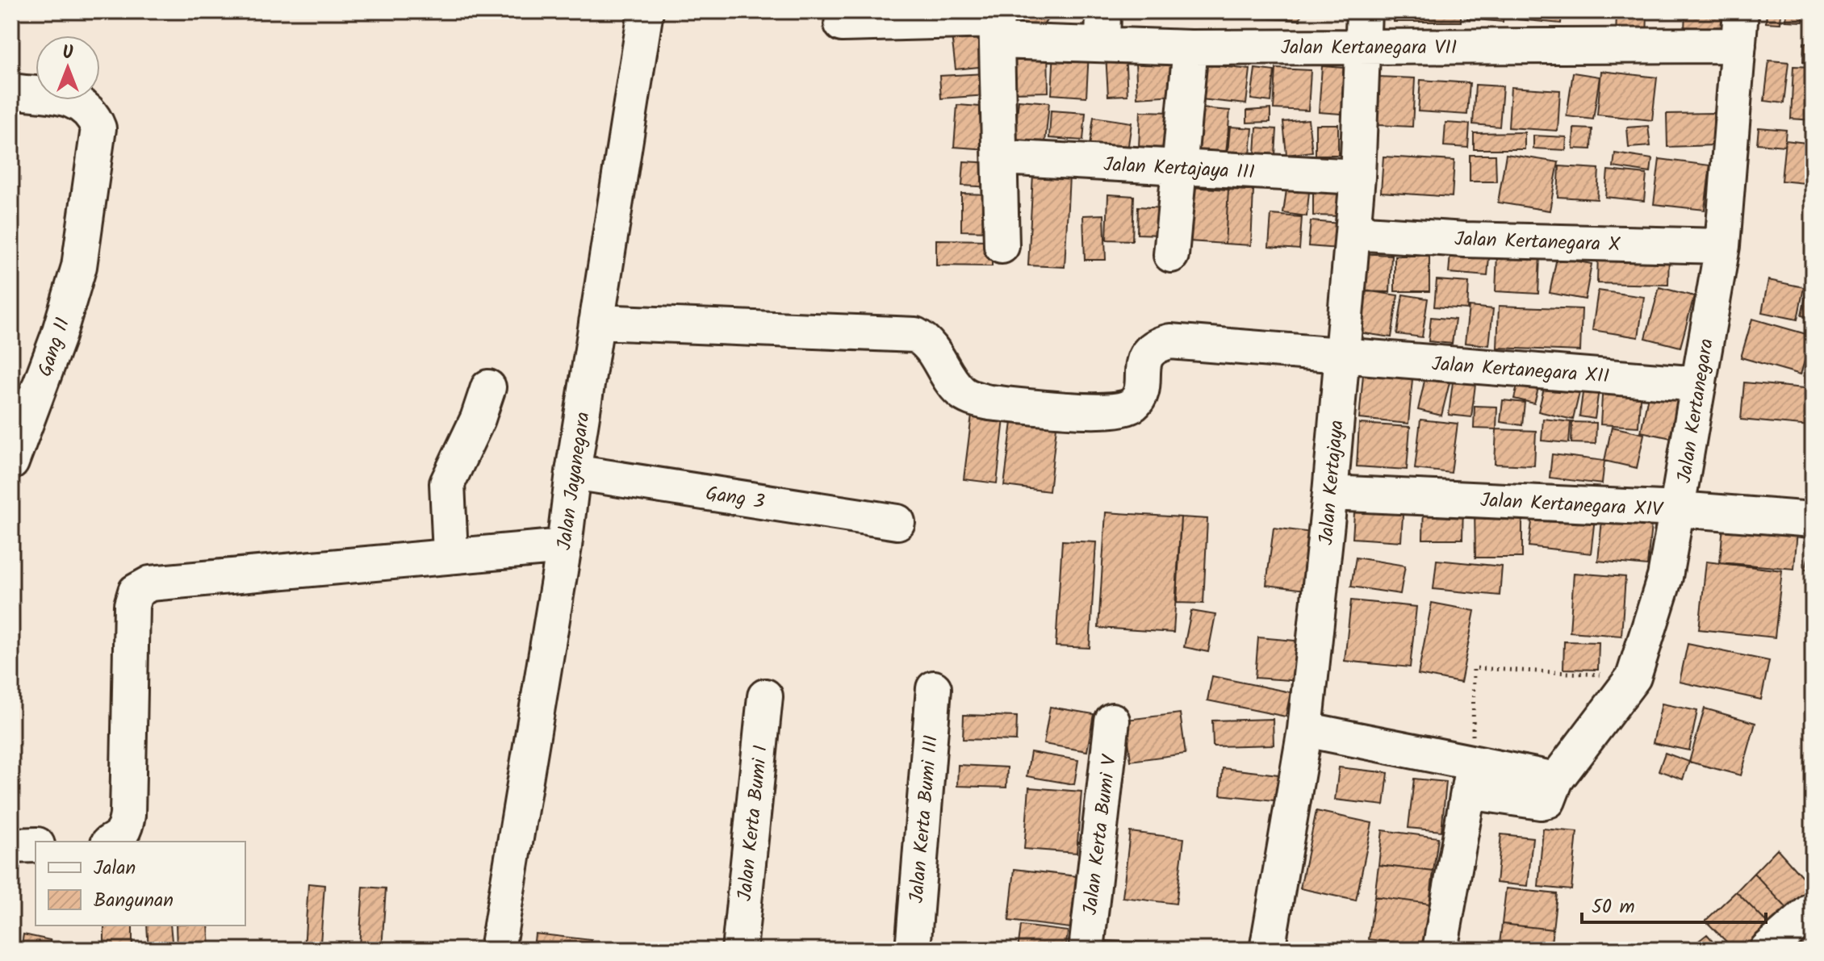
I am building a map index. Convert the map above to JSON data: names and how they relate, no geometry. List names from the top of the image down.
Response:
{
  "streets": {
    "street": [
      "Jalan Kertanegara VII",
      "Jalan Kertajaya III",
      "Jalan Kertanegara X",
      "Gang 11",
      "Jalan Kertanegara XII",
      "Jalan Kertanegara",
      "Jalan Jayanegara",
      "Jalan Kertajaya",
      "Gang 3",
      "Jalan Kertanegara XIV",
      "Jalan Kerta Bumi III",
      "Jalan Kerta Bumi I",
      "Jalan Kerta Bumi V"
    ]
  },
  "crossings": [
    ["Jalan Kertanegara VII", "Jalan Kertanegara"],
    ["Jalan Kertanegara VII", "Jalan Kertajaya"],
    ["Jalan Kertajaya III", "Jalan Kertajaya"],
    ["Jalan Kertanegara X", "Jalan Kertanegara"],
    ["Jalan Kertanegara X", "Jalan Kertajaya"],
    ["Jalan Kertanegara XII", "Jalan Kertanegara"],
    ["Jalan Kertanegara XII", "Jalan Jayanegara"],
    ["Jalan Kertanegara XII", "Jalan Kertajaya"],
    ["Jalan Kertanegara", "Jalan Kertanegara XIV"],
    ["Jalan Jayanegara", "Gang 3"],
    ["Jalan Kertajaya", "Jalan Kertanegara XIV"]
  ],
  "legend": ["Jalan", "Bangunan"],
  "scale_bar": "50 m",
  "north": "top"
}
